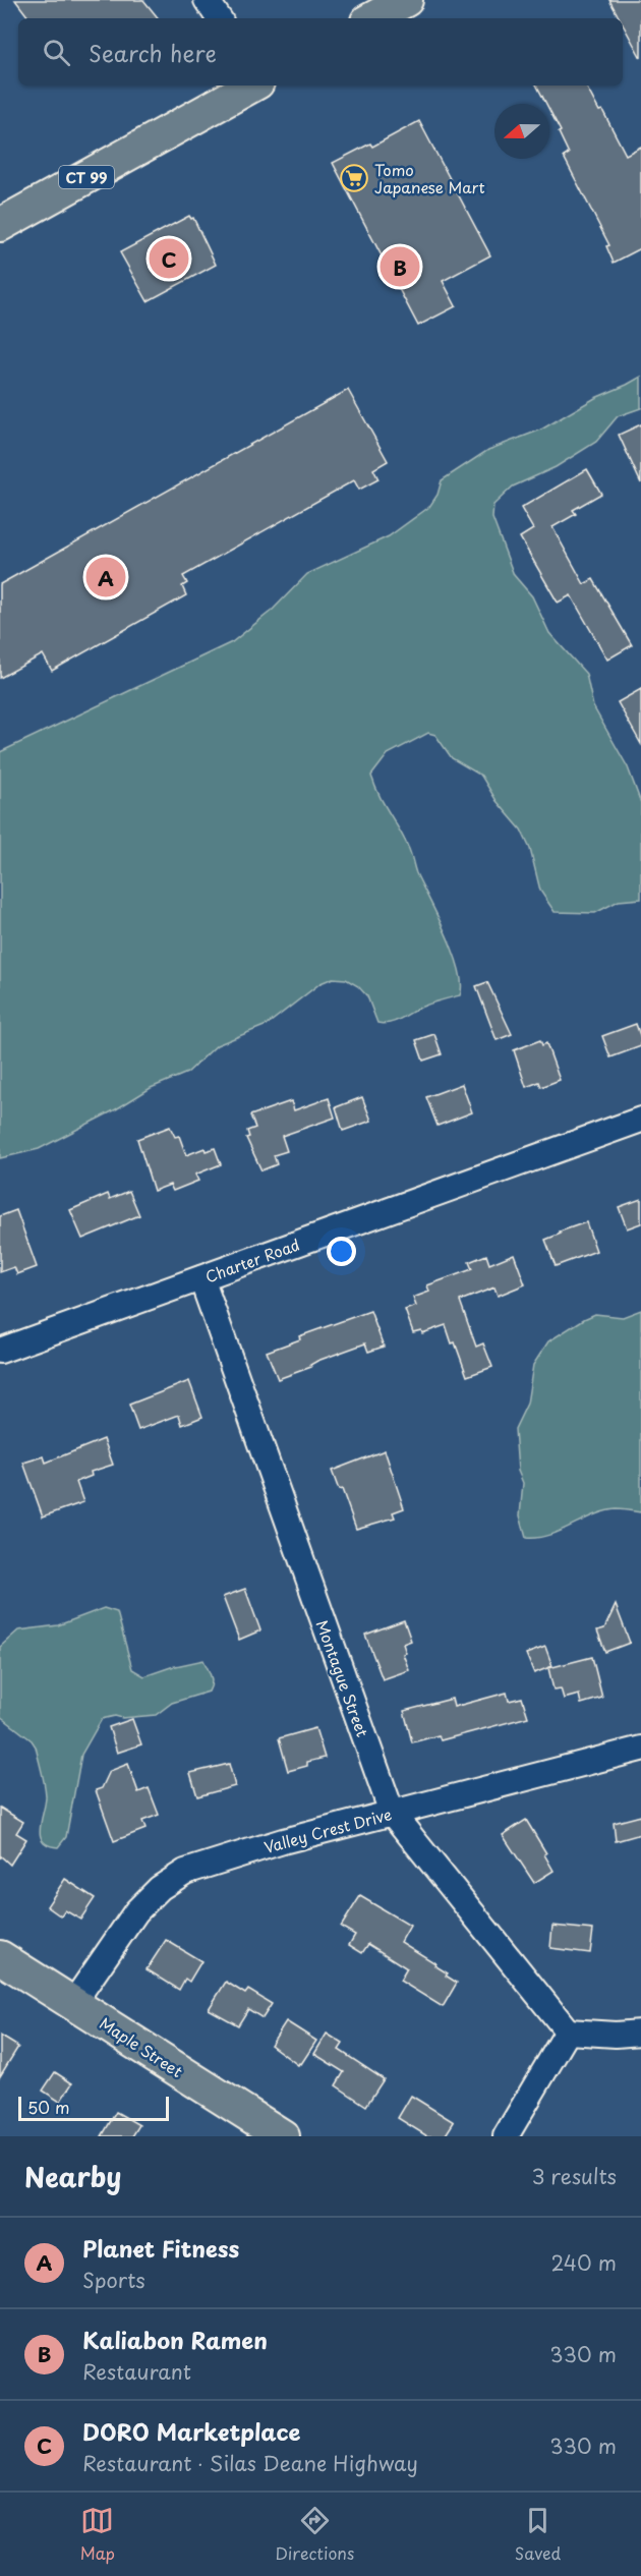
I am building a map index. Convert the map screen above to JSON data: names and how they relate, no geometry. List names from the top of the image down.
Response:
{
  "streets": {
    "main road": ["CT 99", "Maple Street"],
    "street": ["Charter Road", "Montague Street", "Valley Crest Drive"]
  },
  "crossings": [
    ["Charter Road", "Montague Street"],
    ["Montague Street", "Valley Crest Drive"],
    ["Valley Crest Drive", "Maple Street"]
  ],
  "places": {
    "supermarket": ["Tomo Japanese Mart"]
  },
  "scale_bar": "50 m",
  "north": "left",
  "page": {
    "search": "Search here",
    "pins": ["C", "B", "A"],
    "scale": "50 m",
    "heading": ["Nearby", "3 results"],
    "list": [
      {
        "mark": "A",
        "name": "Planet Fitness",
        "note": "Sports",
        "value": "240 m"
      },
      {
        "mark": "B",
        "name": "Kaliabon Ramen",
        "note": "Restaurant",
        "value": "330 m"
      },
      {
        "mark": "C",
        "name": "DORO Marketplace",
        "note": "Restaurant · Silas Deane Highway",
        "value": "330 m"
      }
    ],
    "nav": ["Map", "Directions", "Saved"]
  }
}
